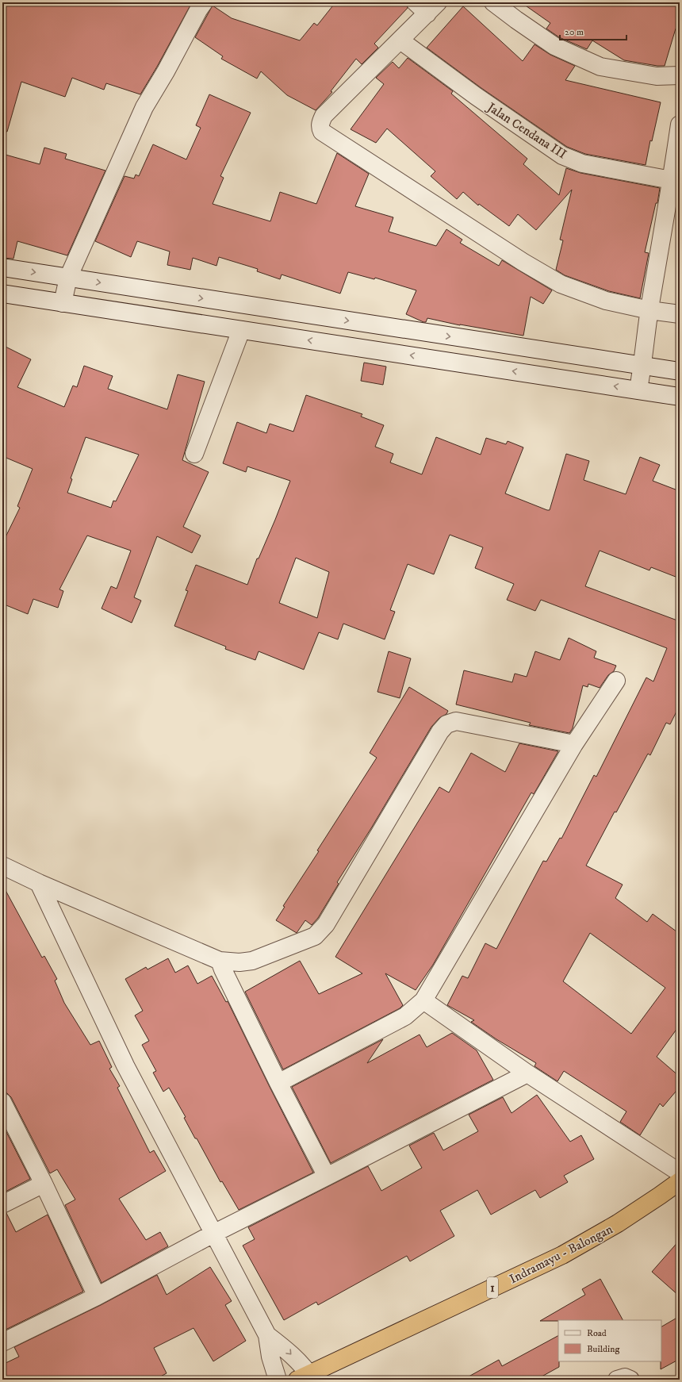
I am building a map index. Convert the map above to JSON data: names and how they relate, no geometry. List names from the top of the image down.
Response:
{
  "streets": {
    "highway": ["Indramayu - Balongan", "1"],
    "street": ["Jalan Cendana III"]
  },
  "legend": ["Road", "Building"],
  "scale_bar": "20 m"
}
